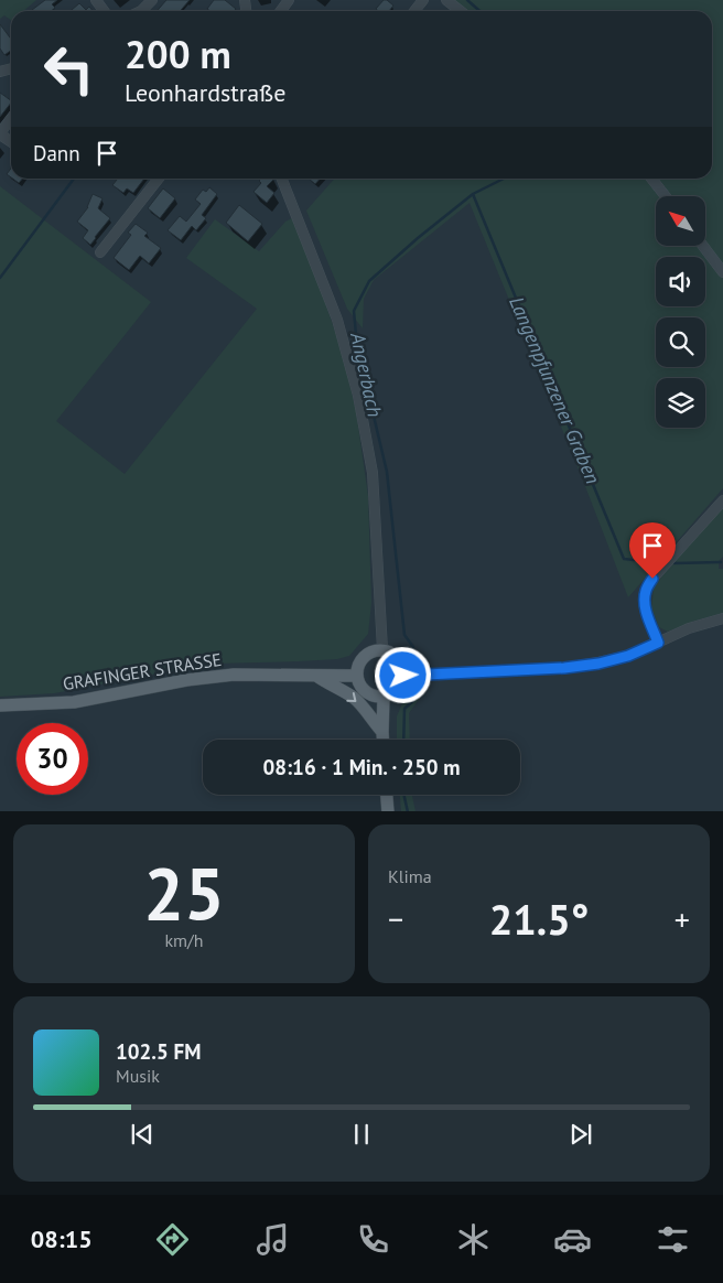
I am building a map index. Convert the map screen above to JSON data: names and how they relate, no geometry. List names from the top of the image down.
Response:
{
  "streets": {
    "main road": ["GRAFINGER STRASSE"]
  },
  "water": ["Angerbach", "Langenpfunzener Graben"],
  "north": "top left",
  "page": {
    "turn": ["200 m", "Leonhardstraße"],
    "then": "Dann",
    "limit": "30",
    "trip": "08:16 · 1 Min. · 250 m",
    "tile": [
      ["25", "km/h"],
      "Klima"
    ],
    "heat": ["−", "21.5°", "+"],
    "song": ["102.5 FM", "Musik"],
    "tabs": "08:15"
  }
}
